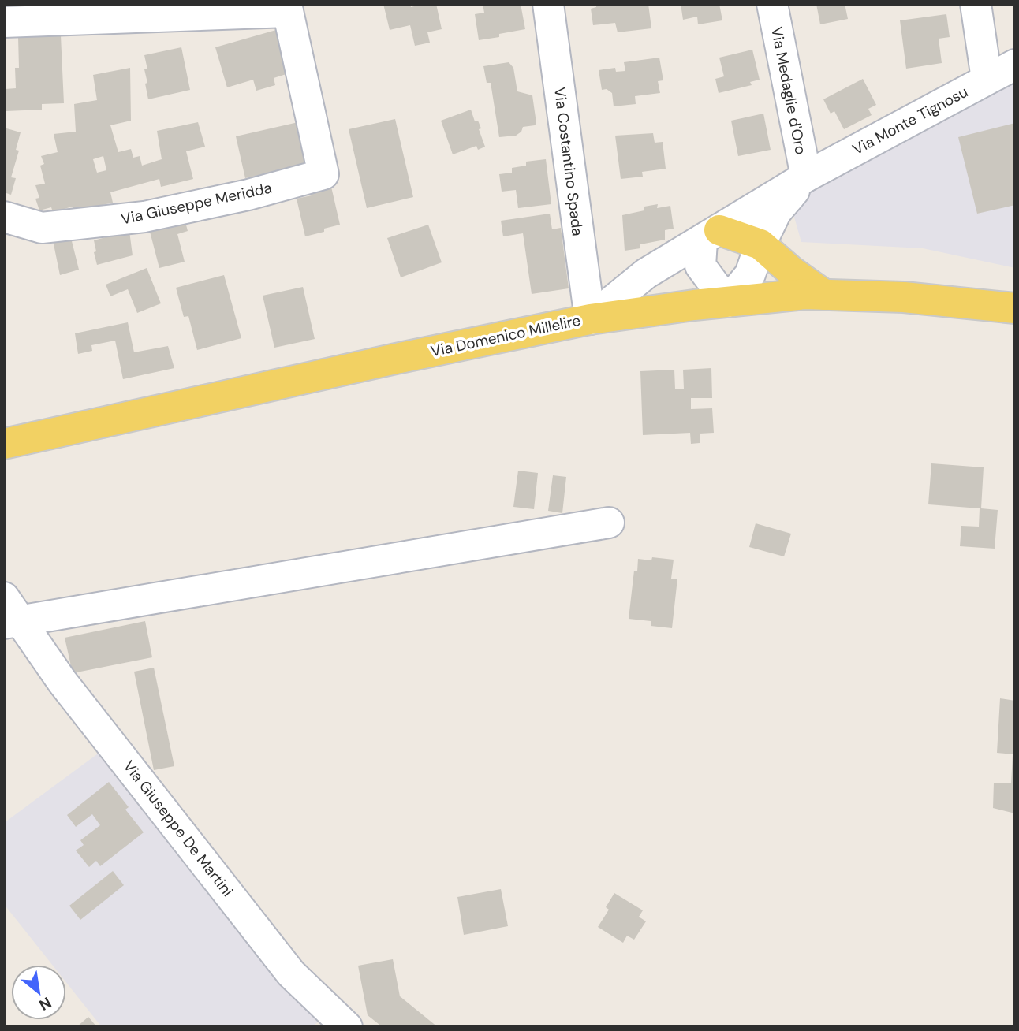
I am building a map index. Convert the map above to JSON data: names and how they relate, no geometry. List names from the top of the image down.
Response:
{
  "streets": {
    "main road": ["Via Domenico Millelire"],
    "street": [
      "Via Medaglie d'Oro",
      "Via Monte Tignosu",
      "Via Costantino Spada",
      "Via Giuseppe Meridda",
      "Via Giuseppe De Martini"
    ]
  },
  "crossings": [
    ["Via Medaglie d'Oro", "Via Monte Tignosu"],
    ["Via Monte Tignosu", "Via Costantino Spada"],
    ["Via Monte Tignosu", "Via Domenico Millelire"],
    ["Via Costantino Spada", "Via Domenico Millelire"]
  ],
  "north": "bottom right"
}
